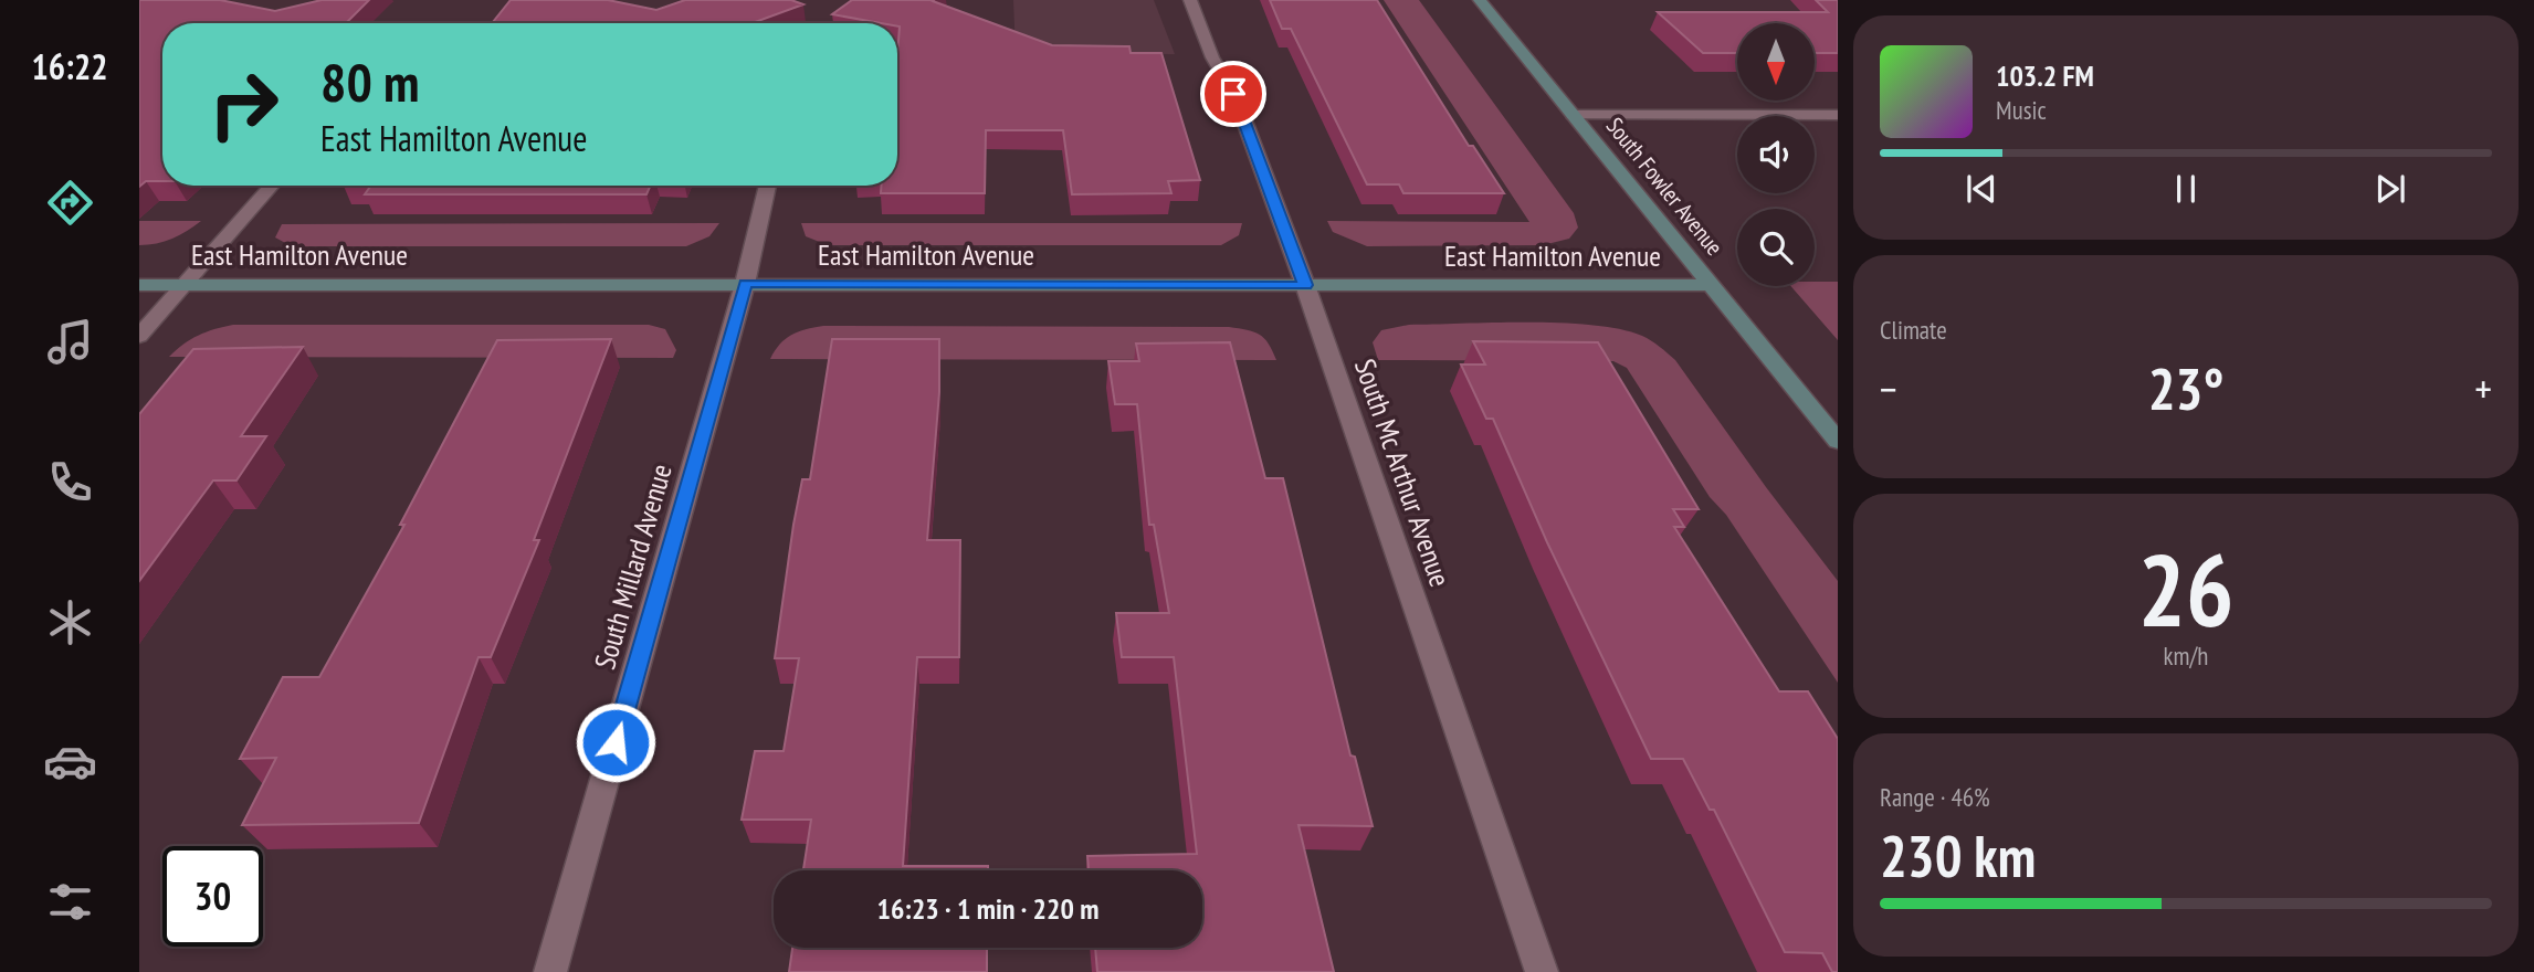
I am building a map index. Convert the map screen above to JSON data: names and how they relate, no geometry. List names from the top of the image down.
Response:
{
  "streets": {
    "street": [
      "South Fowler Avenue",
      "East Hamilton Avenue",
      "South Mc Arthur Avenue",
      "South Millard Avenue"
    ]
  },
  "crossings": [
    ["South Fowler Avenue", "East Hamilton Avenue"],
    ["East Hamilton Avenue", "South Mc Arthur Avenue"],
    ["East Hamilton Avenue", "South Millard Avenue"]
  ],
  "north": "bottom",
  "page": {
    "tabs": "16:22",
    "turn": ["80 m", "East Hamilton Avenue"],
    "song": ["103.2 FM", "Music"],
    "tile": [
      "Climate",
      ["26", "km/h"],
      ["Range · 46%", "230 km"]
    ],
    "heat": ["−", "23°", "+"],
    "limit": "30",
    "trip": "16:23 · 1 min · 220 m"
  }
}
